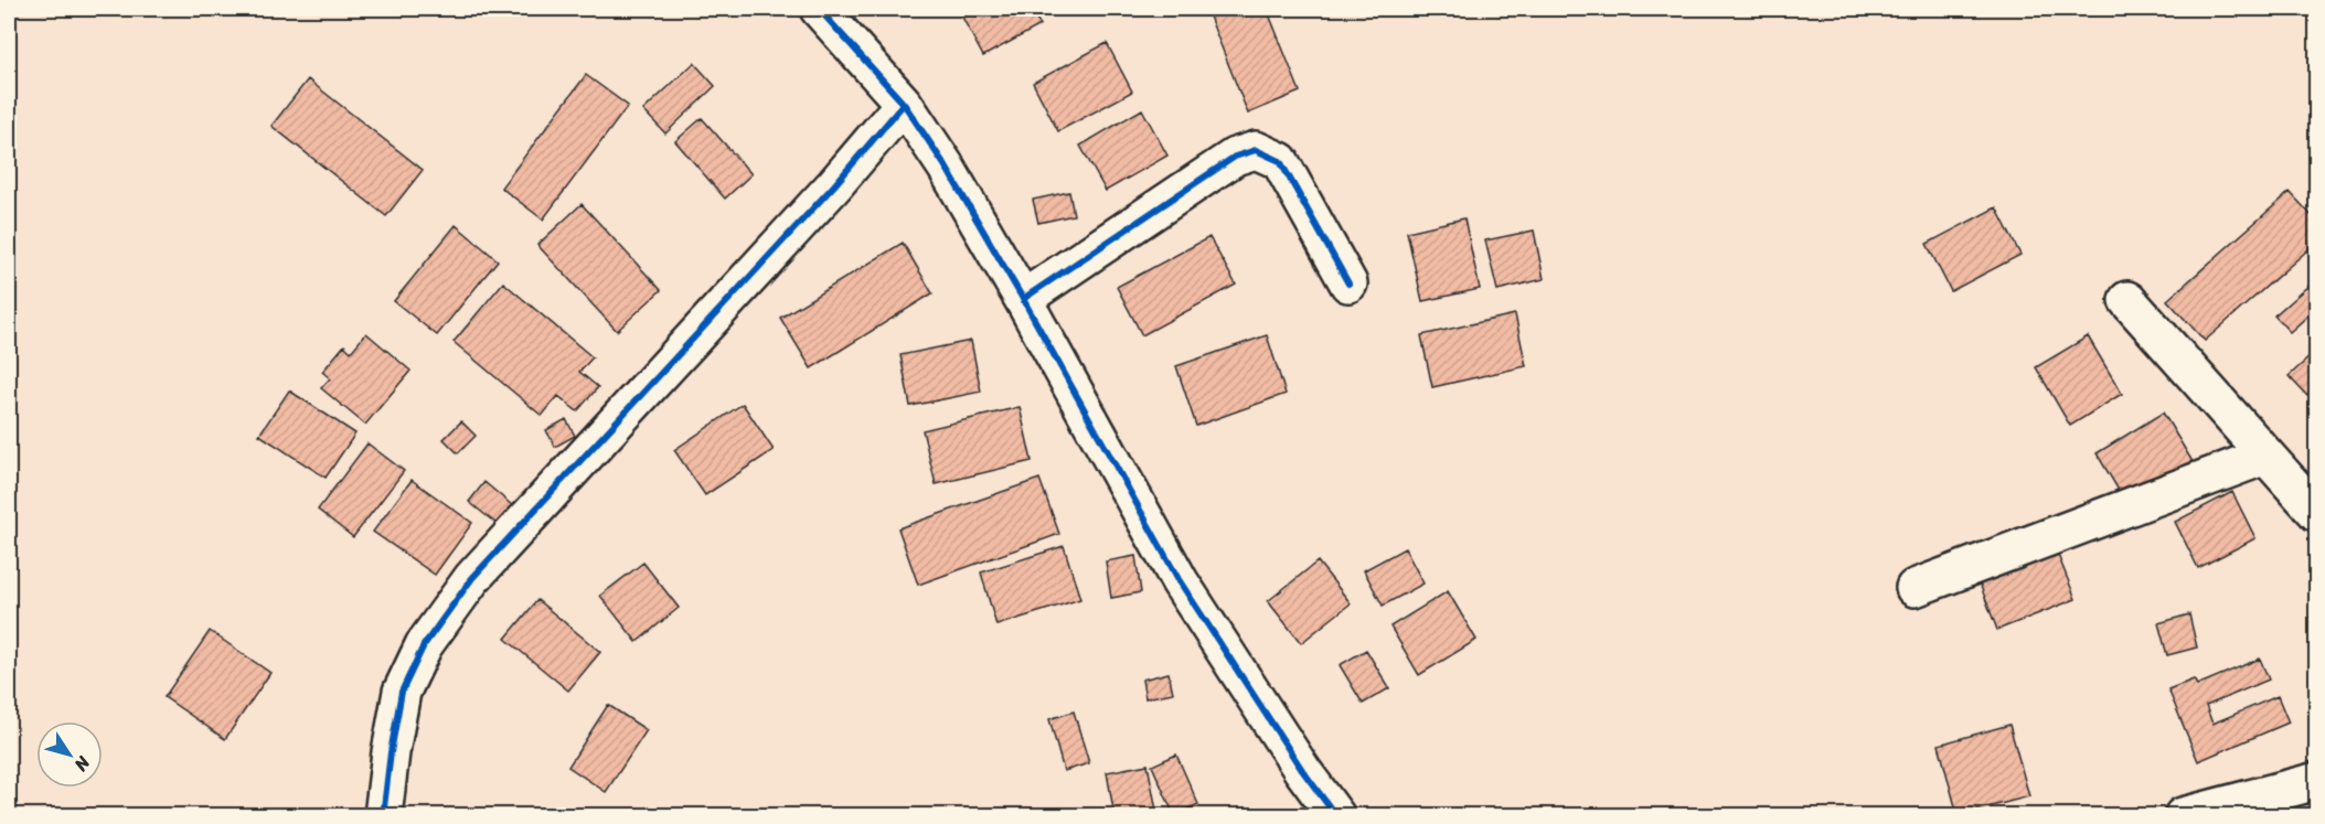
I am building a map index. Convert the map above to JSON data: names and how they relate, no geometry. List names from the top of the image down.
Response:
{
  "north": "bottom right"
}
